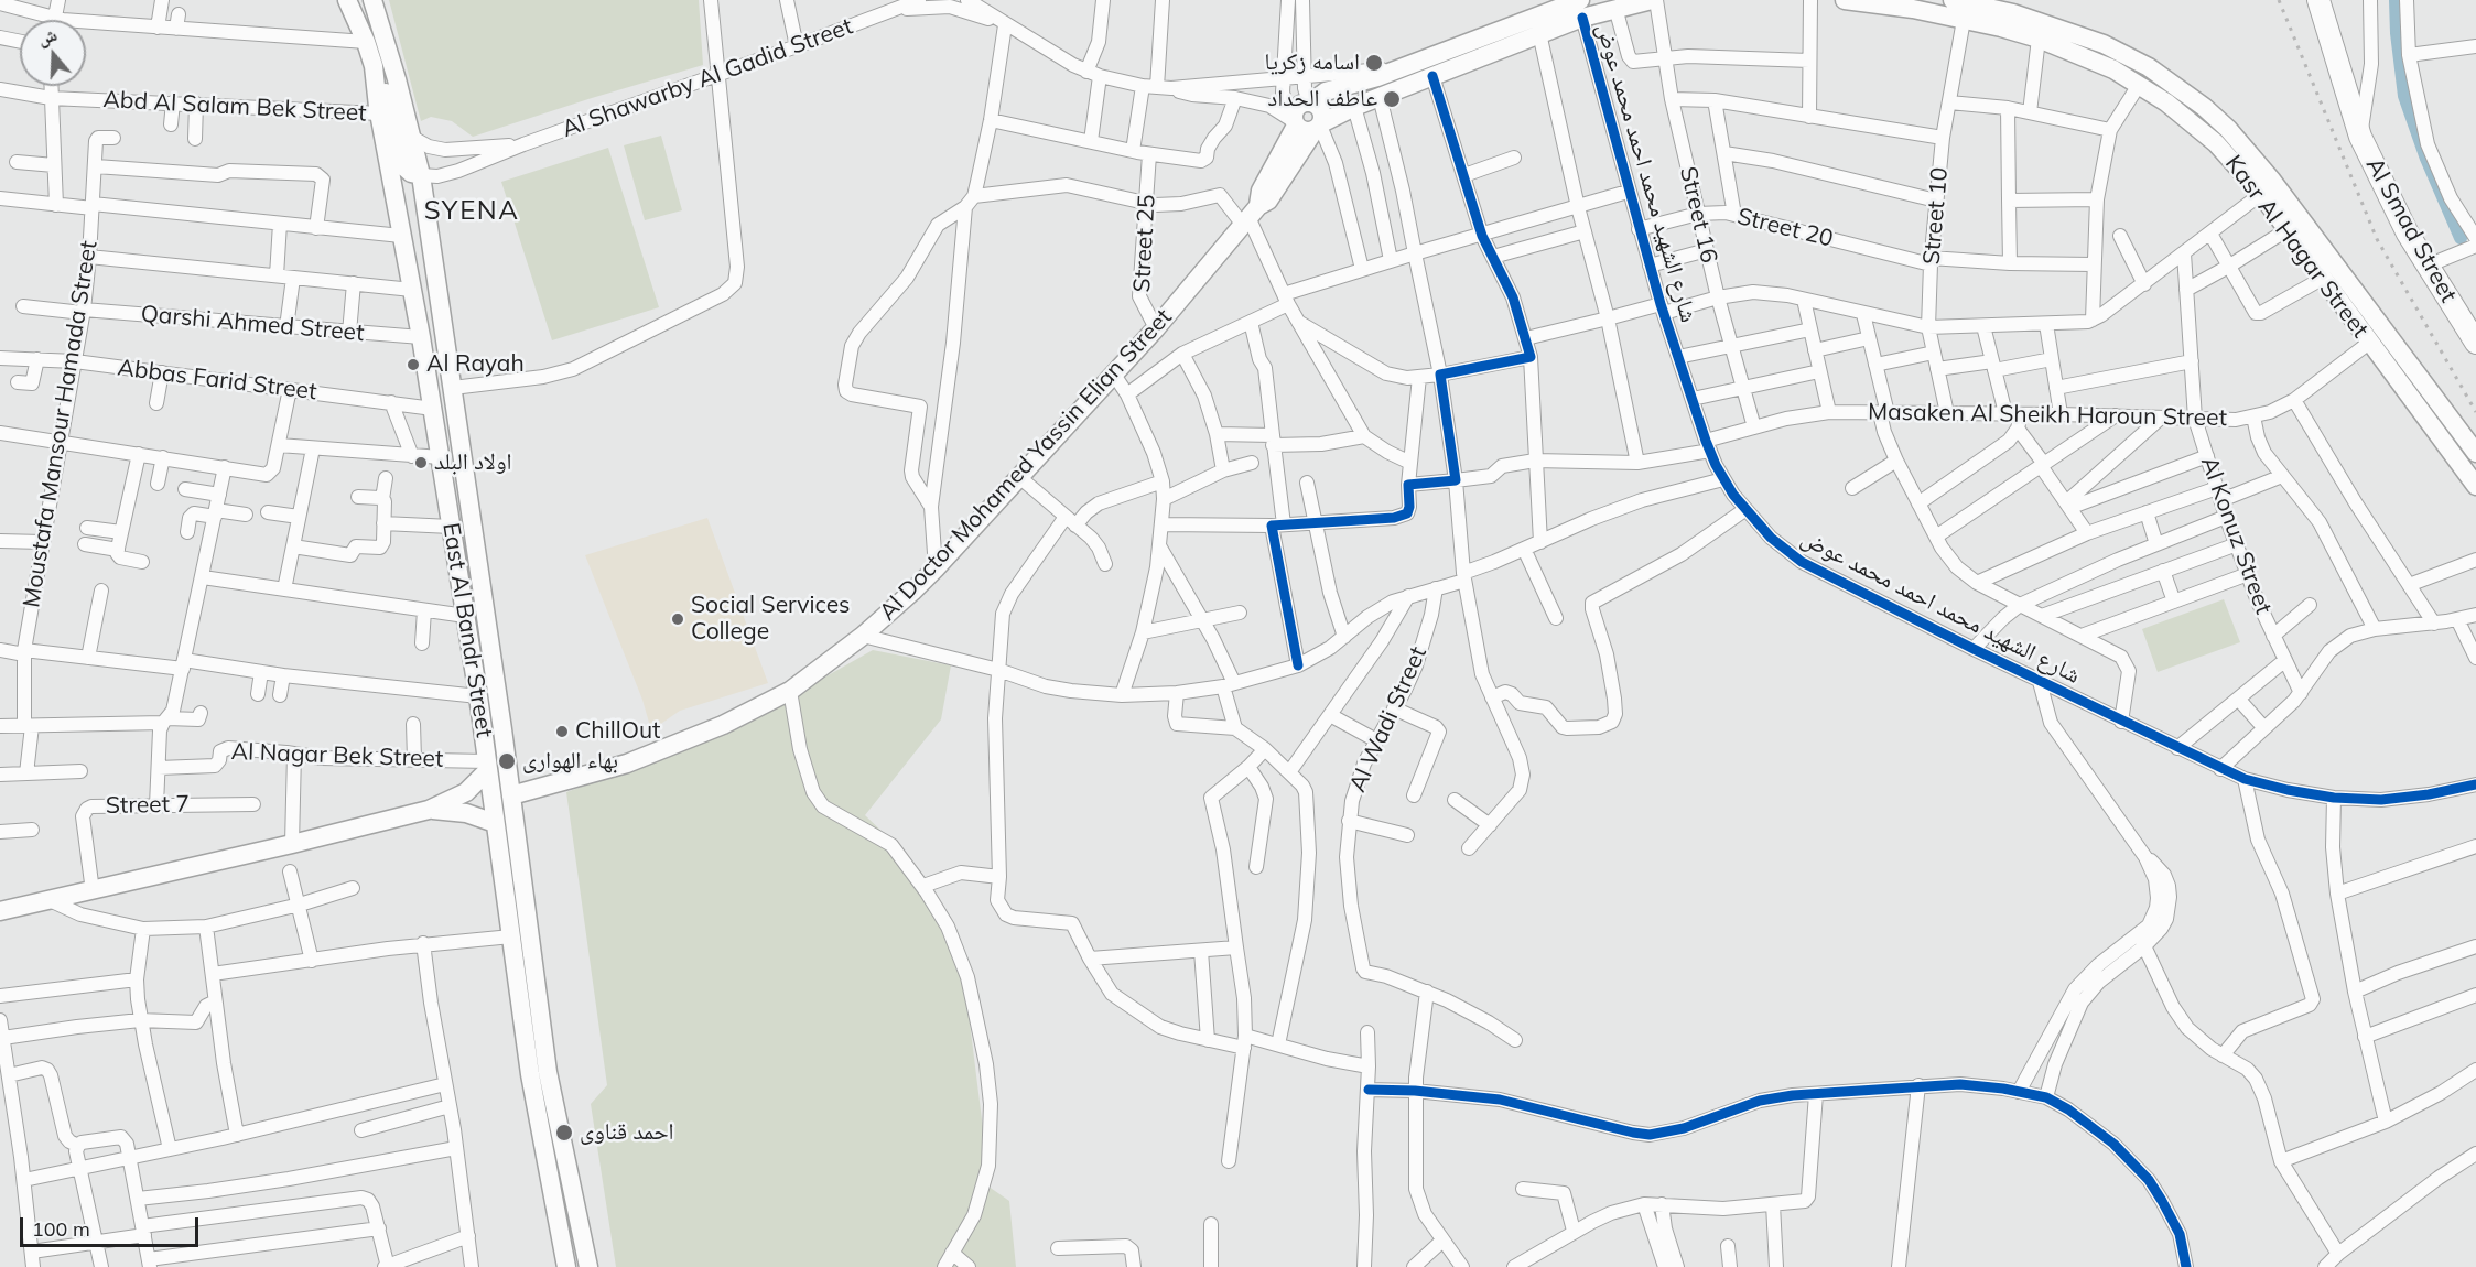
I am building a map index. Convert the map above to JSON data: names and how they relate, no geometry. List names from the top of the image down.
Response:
{
  "streets": {
    "highway": ["Al Smad Street"],
    "main road": ["Kasr Al Hagar Street", "Al Doctor Mohamed Yassin Elian Street", "East Al Bandr Street"],
    "street": [
      "Al Shawarby Al Gadid Street",
      "Abd Al Salam Bek Street",
      "شارع الشهيد محمد احمد محمد عوض",
      "Street 16",
      "Street 10",
      "Street 20",
      "Street 25",
      "Qarshi Ahmed Street",
      "Abbas Farid Street",
      "Masaken Al Sheikh Haroun Street",
      "Moustafa Mansour Hamada Street",
      "Al Konuz Street",
      "Al Wadi Street",
      "Al Nagar Bek Street",
      "Street 7"
    ]
  },
  "crossings": [
    ["Al Shawarby Al Gadid Street", "Al Doctor Mohamed Yassin Elian Street"],
    ["Al Shawarby Al Gadid Street", "East Al Bandr Street"],
    ["Abd Al Salam Bek Street", "East Al Bandr Street"],
    ["شارع الشهيد محمد احمد محمد عوض", "Street 20"],
    ["شارع الشهيد محمد احمد محمد عوض", "Masaken Al Sheikh Haroun Street"],
    ["Street 16", "Street 20"],
    ["Street 16", "Masaken Al Sheikh Haroun Street"],
    ["Street 10", "Street 20"],
    ["Street 10", "Kasr Al Hagar Street"],
    ["Street 10", "Masaken Al Sheikh Haroun Street"],
    ["Street 25", "Al Doctor Mohamed Yassin Elian Street"],
    ["Kasr Al Hagar Street", "Masaken Al Sheikh Haroun Street"],
    ["Qarshi Ahmed Street", "Moustafa Mansour Hamada Street"],
    ["Qarshi Ahmed Street", "East Al Bandr Street"],
    ["Abbas Farid Street", "Moustafa Mansour Hamada Street"],
    ["Abbas Farid Street", "East Al Bandr Street"],
    ["Masaken Al Sheikh Haroun Street", "Al Konuz Street"],
    ["Al Doctor Mohamed Yassin Elian Street", "East Al Bandr Street"],
    ["East Al Bandr Street", "Al Nagar Bek Street"]
  ],
  "districts": ["SYENA"],
  "places": [
    "اسامه زكريا",
    "عاطف الحداد",
    "Al Rayah",
    "اولاد البلد",
    "Social Services College",
    "ChillOut",
    "بهاء الهوارى",
    "احمد قناوى"
  ],
  "scale_bar": "100 m",
  "north": "top"
}
